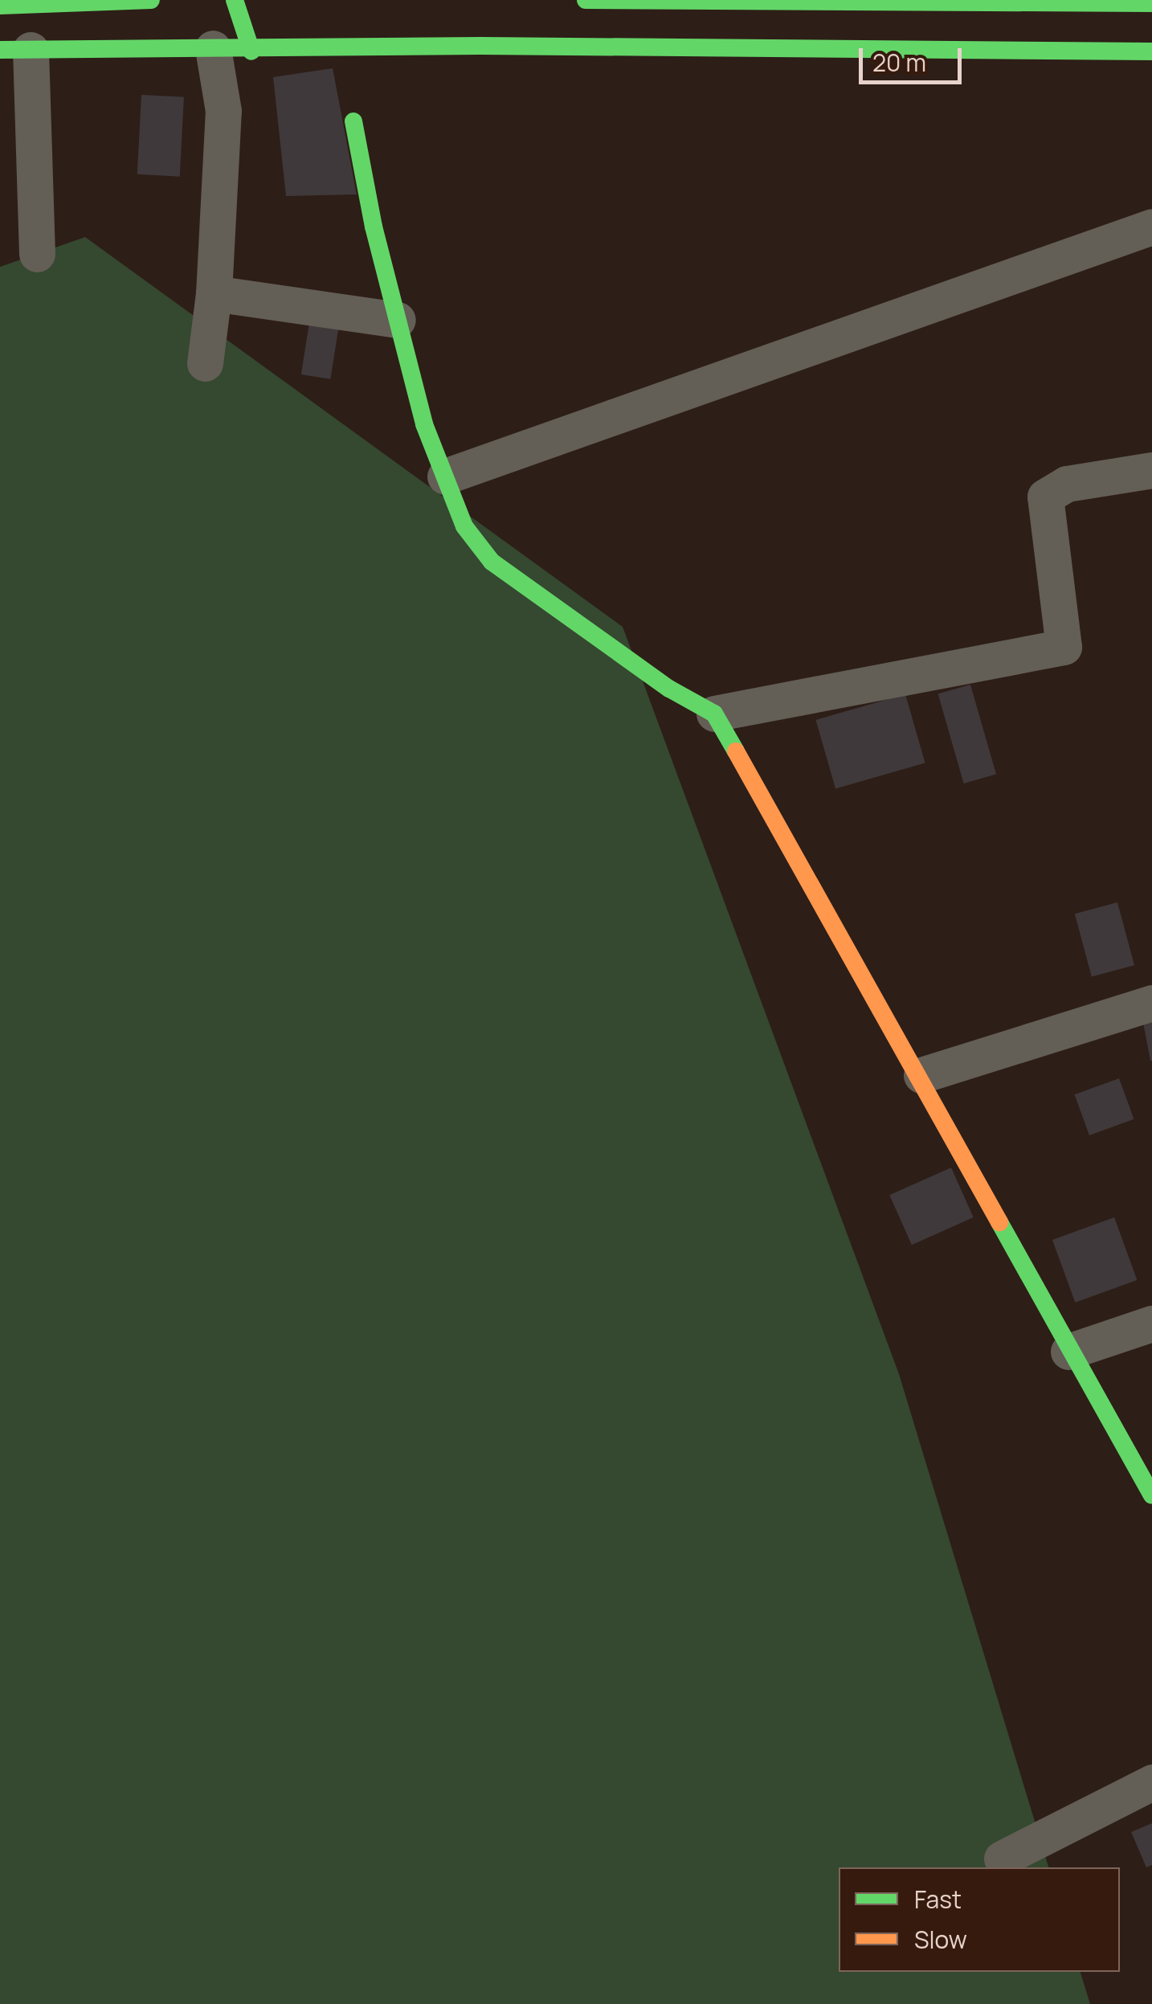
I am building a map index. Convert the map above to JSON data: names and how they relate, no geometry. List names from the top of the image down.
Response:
{
  "legend": ["Fast", "Slow"],
  "scale_bar": "20 m"
}
